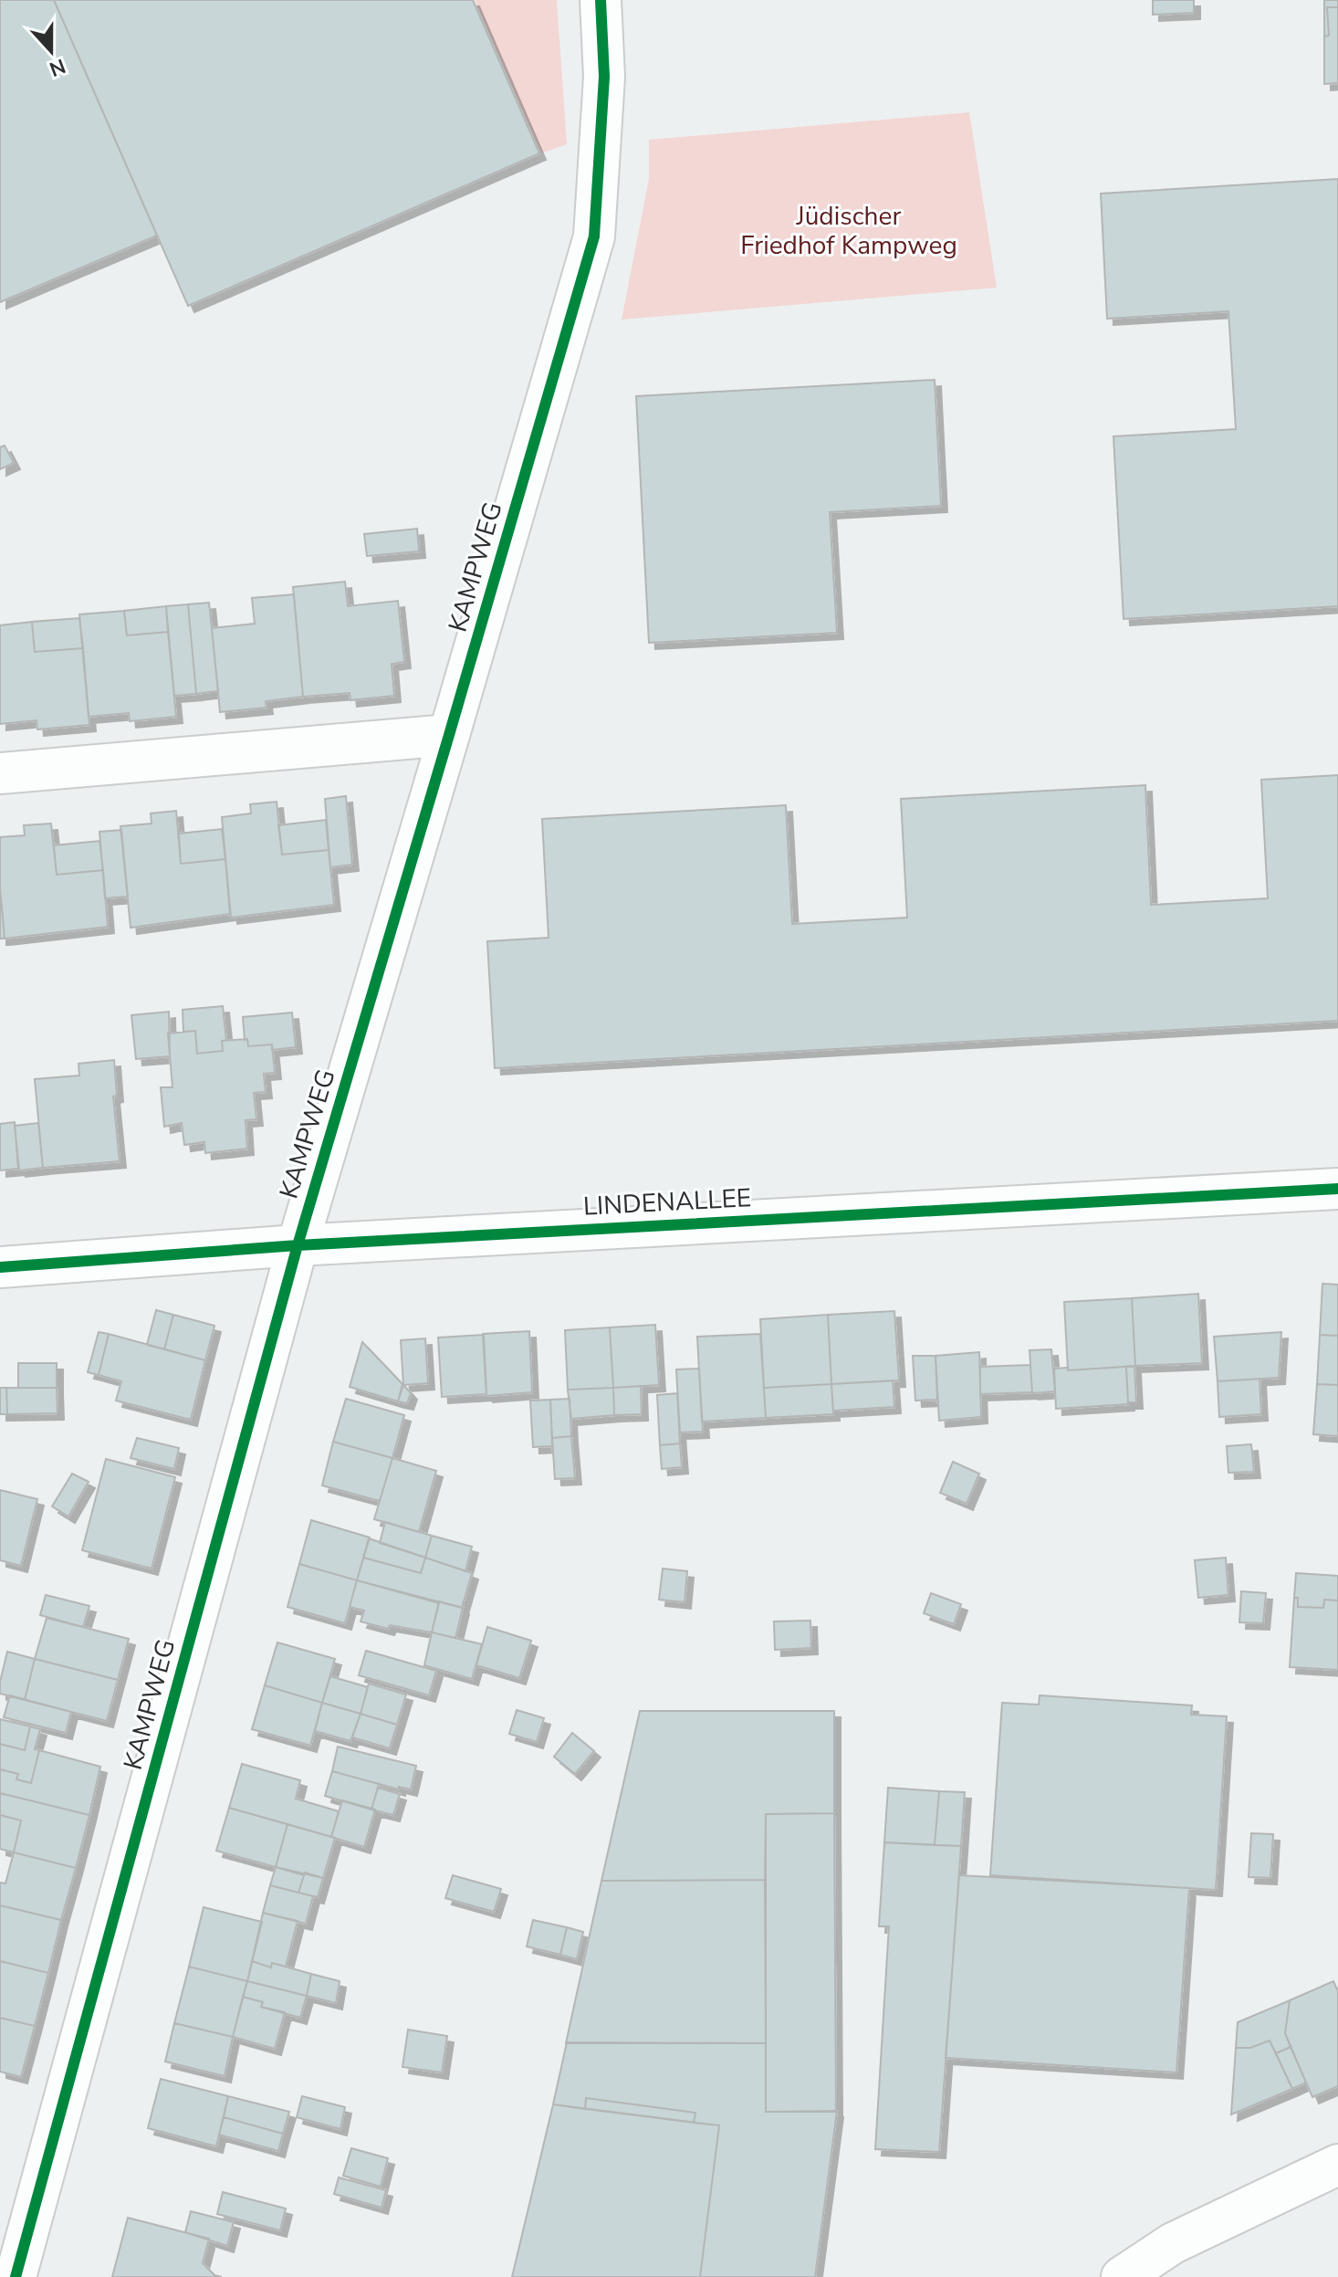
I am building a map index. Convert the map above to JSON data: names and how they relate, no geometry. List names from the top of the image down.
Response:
{
  "streets": {
    "street": ["KAMPWEG", "LINDENALLEE"]
  },
  "crossings": [
    ["KAMPWEG", "LINDENALLEE"]
  ],
  "parks": ["Jüdischer Friedhof Kampweg"],
  "north": "bottom"
}
